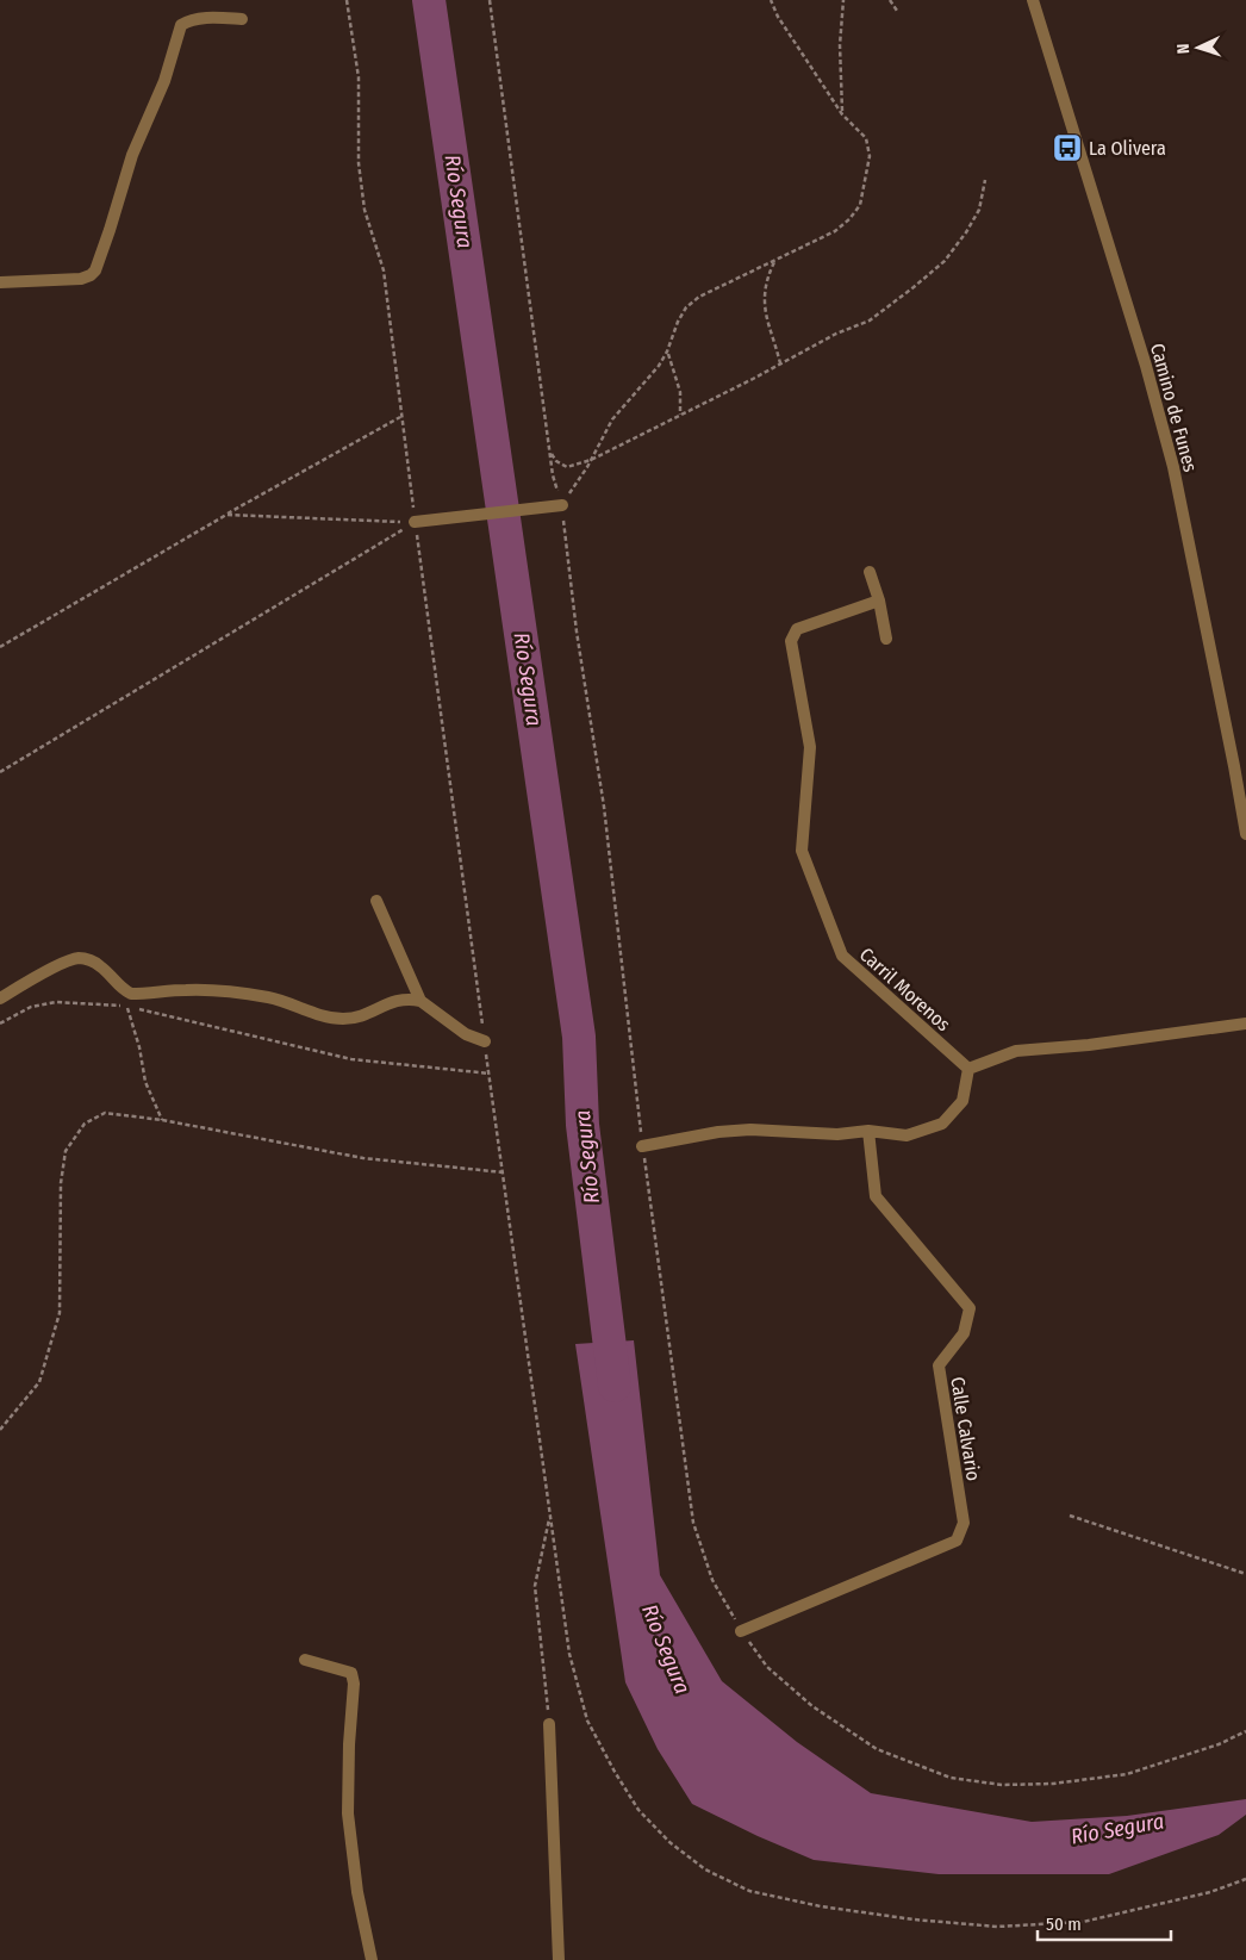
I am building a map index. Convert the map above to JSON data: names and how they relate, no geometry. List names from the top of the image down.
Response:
{
  "streets": {
    "street": ["Camino de Funes", "Carril Morenos", "Calle Calvario"]
  },
  "water": ["Río Segura"],
  "places": {
    "bus stop": ["La Olivera"]
  },
  "scale_bar": "50 m",
  "north": "left"
}
